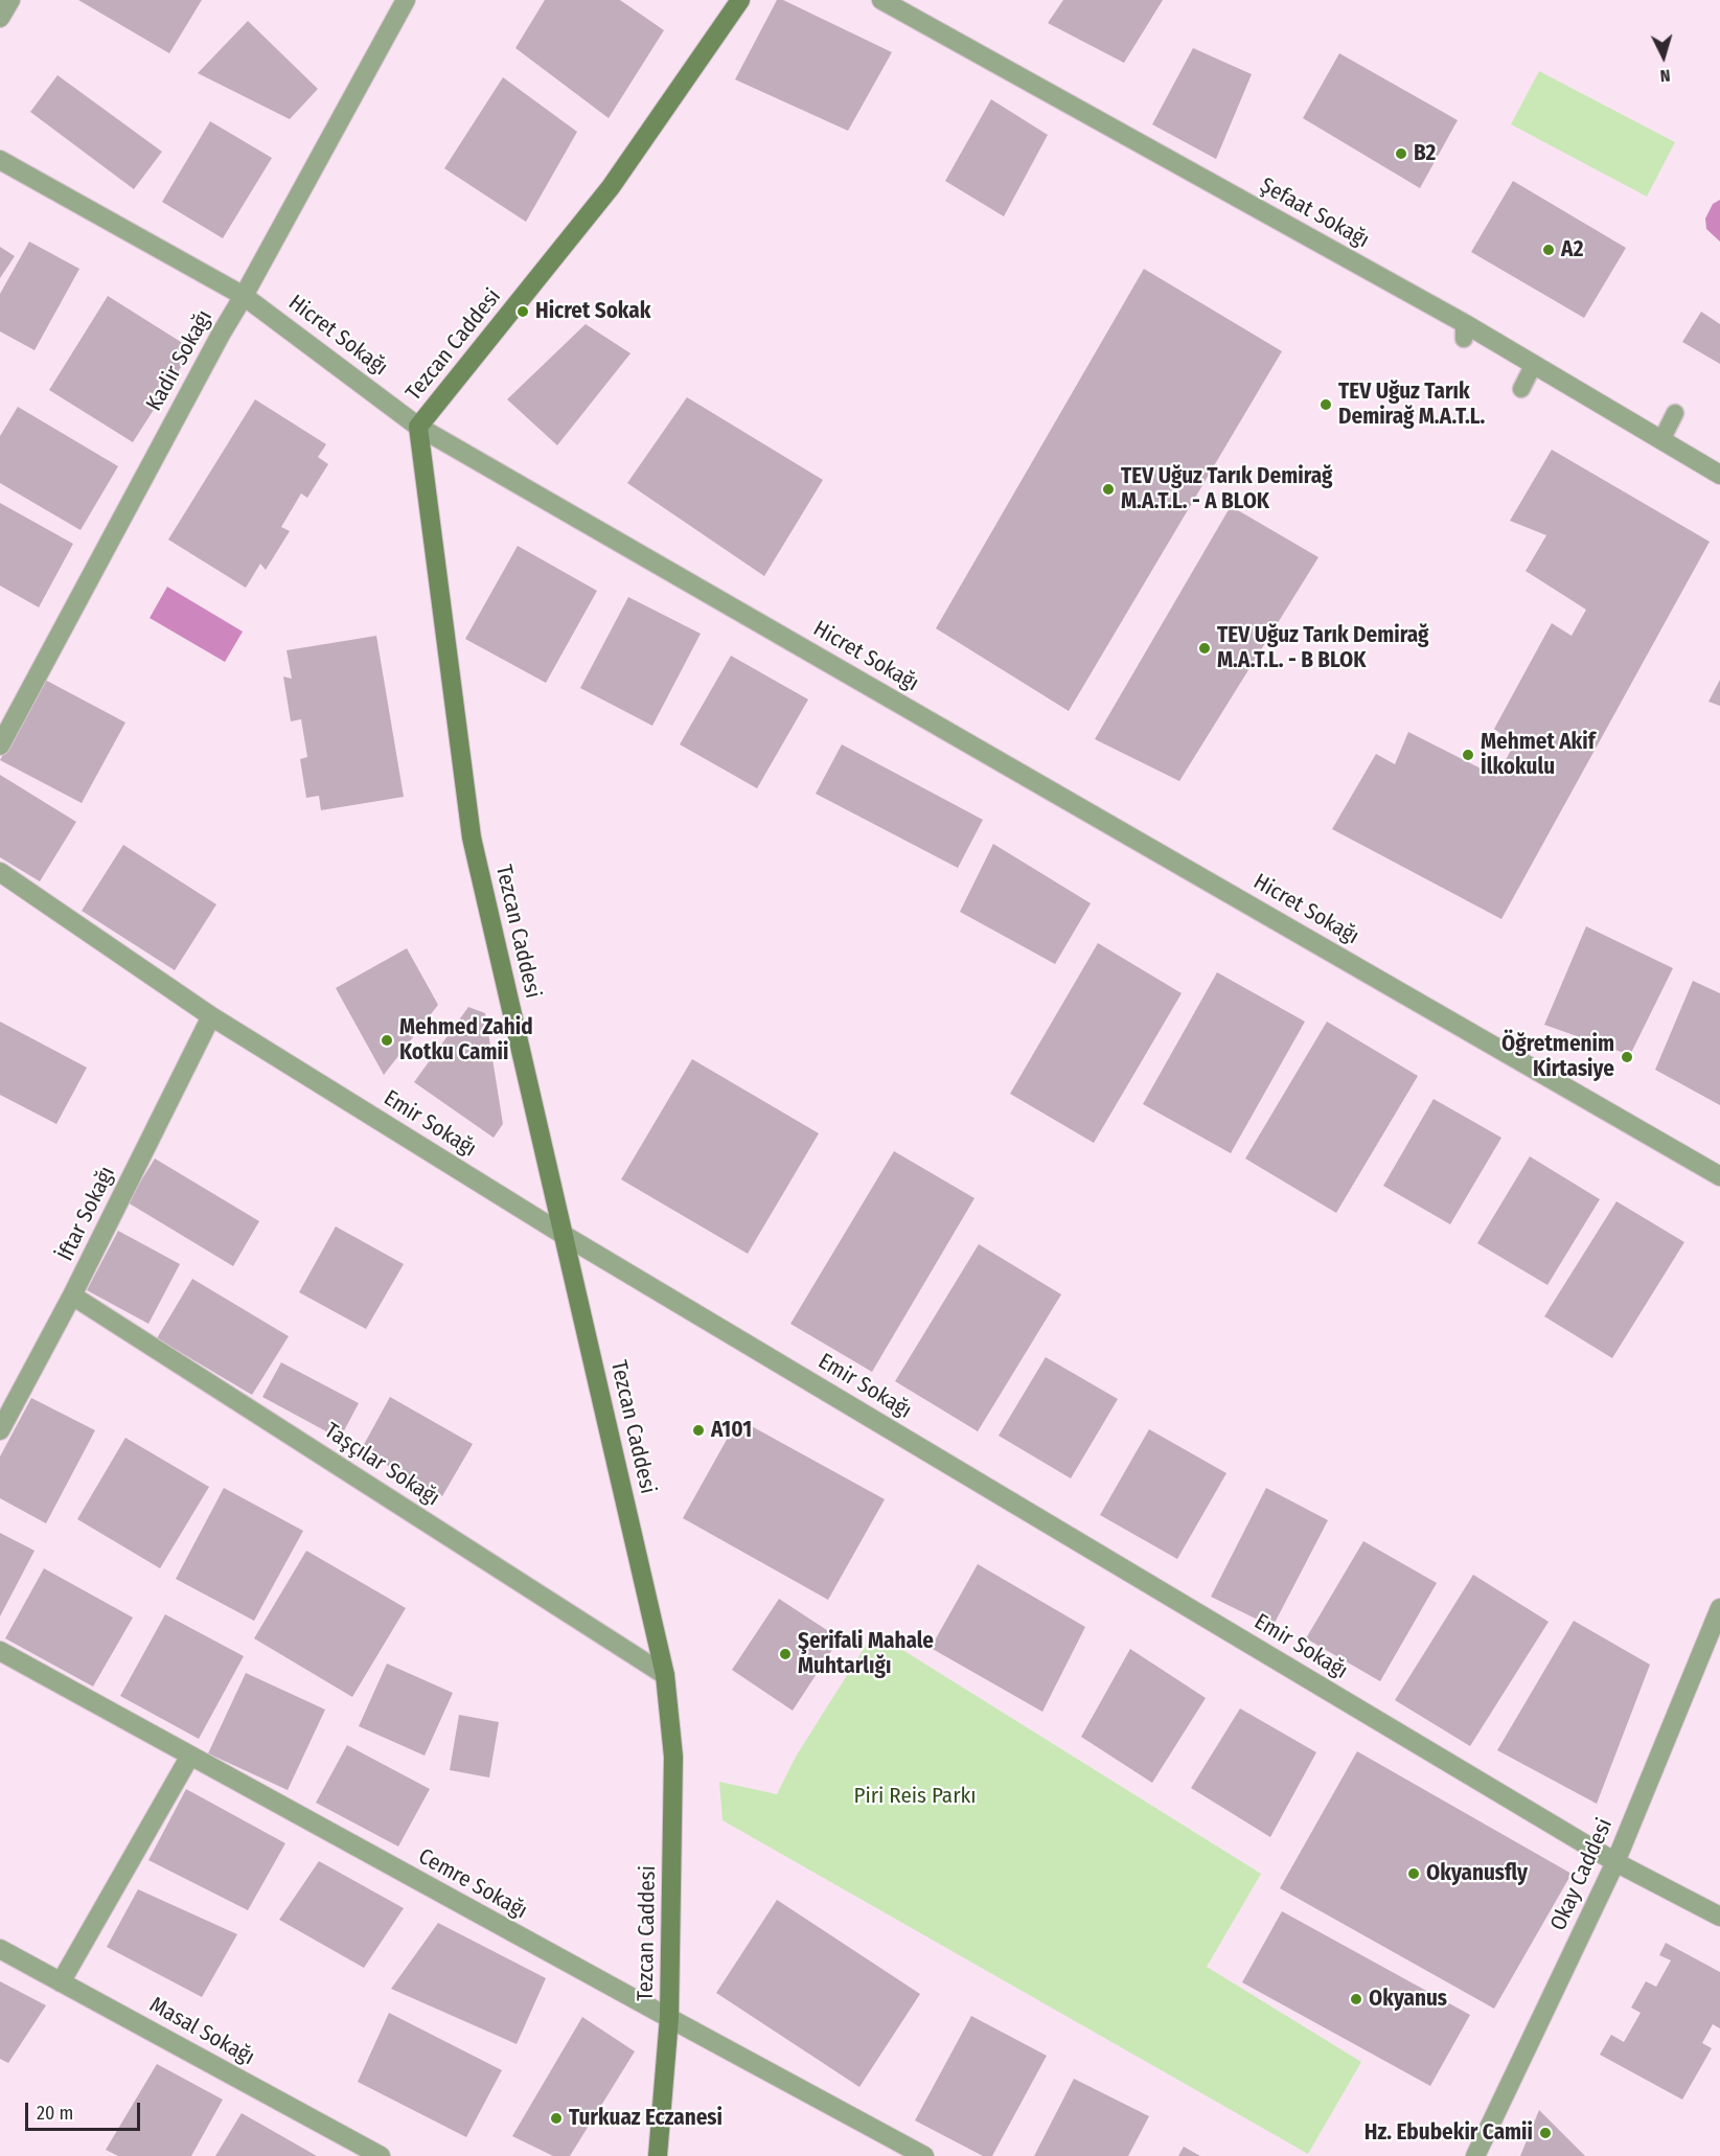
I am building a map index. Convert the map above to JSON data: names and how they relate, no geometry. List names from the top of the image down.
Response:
{
  "streets": {
    "street": [
      "Şefaat Sokağı",
      "Hicret Sokağı",
      "Tezcan Caddesi",
      "Kadir Sokağı",
      "Emir Sokağı",
      "İftar Sokağı",
      "Taşçılar Sokağı",
      "Okay Caddesi",
      "Cemre Sokağı",
      "Masal Sokağı"
    ]
  },
  "crossings": [
    ["Hicret Sokağı", "Tezcan Caddesi"],
    ["Hicret Sokağı", "Kadir Sokağı"],
    ["Tezcan Caddesi", "Emir Sokağı"],
    ["Tezcan Caddesi", "Taşçılar Sokağı"],
    ["Tezcan Caddesi", "Cemre Sokağı"],
    ["Emir Sokağı", "İftar Sokağı"],
    ["Emir Sokağı", "Okay Caddesi"],
    ["İftar Sokağı", "Taşçılar Sokağı"]
  ],
  "parks": ["Piri Reis Parkı"],
  "places": [
    "B2",
    "A2",
    "Hicret Sokak",
    "TEV Uğuz Tarık Demirağ M.A.T.L.",
    "TEV Uğuz Tarık Demirağ M.A.T.L. - A BLOK",
    "TEV Uğuz Tarık Demirağ M.A.T.L. - B BLOK",
    "Mehmet Akif İlkokulu",
    "Mehmed Zahid Kotku Camii",
    "Öğretmenim Kirtasiye",
    "A101",
    "Şerifali Mahale Muhtarlığı",
    "Okyanusfly",
    "Okyanus",
    "Turkuaz Eczanesi",
    "Hz. Ebubekir Camii"
  ],
  "scale_bar": "20 m",
  "north": "bottom"
}
